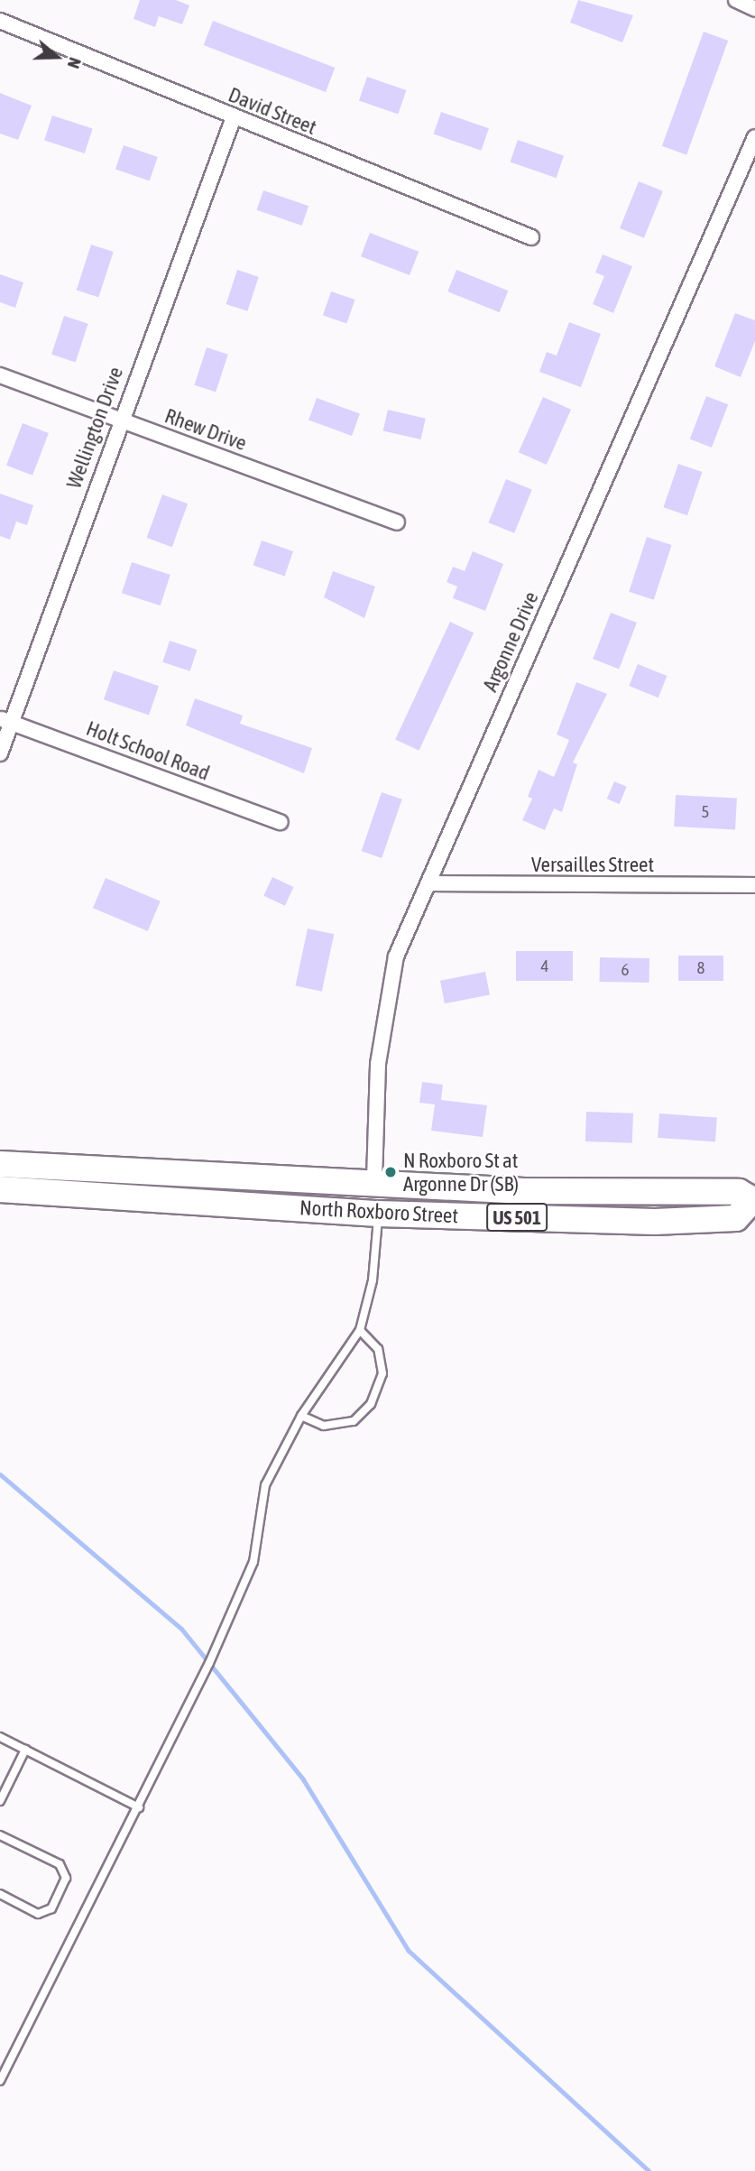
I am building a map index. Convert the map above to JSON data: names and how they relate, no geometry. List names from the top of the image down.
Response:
{
  "streets": {
    "highway": ["North Roxboro Street", "US 501"],
    "street": [
      "David Street",
      "Wellington Drive",
      "Rhew Drive",
      "Argonne Drive",
      "Holt School Road",
      "Versailles Street"
    ]
  },
  "crossings": [
    ["David Street", "Wellington Drive"],
    ["Wellington Drive", "Rhew Drive"],
    ["Wellington Drive", "Holt School Road"],
    ["Argonne Drive", "Versailles Street"],
    ["Argonne Drive", "North Roxboro Street"]
  ],
  "places": ["N Roxboro St at Argonne Dr (SB)"],
  "house_numbers": [
    "5",
    "4",
    "8",
    "6"
  ],
  "north": "right"
}
